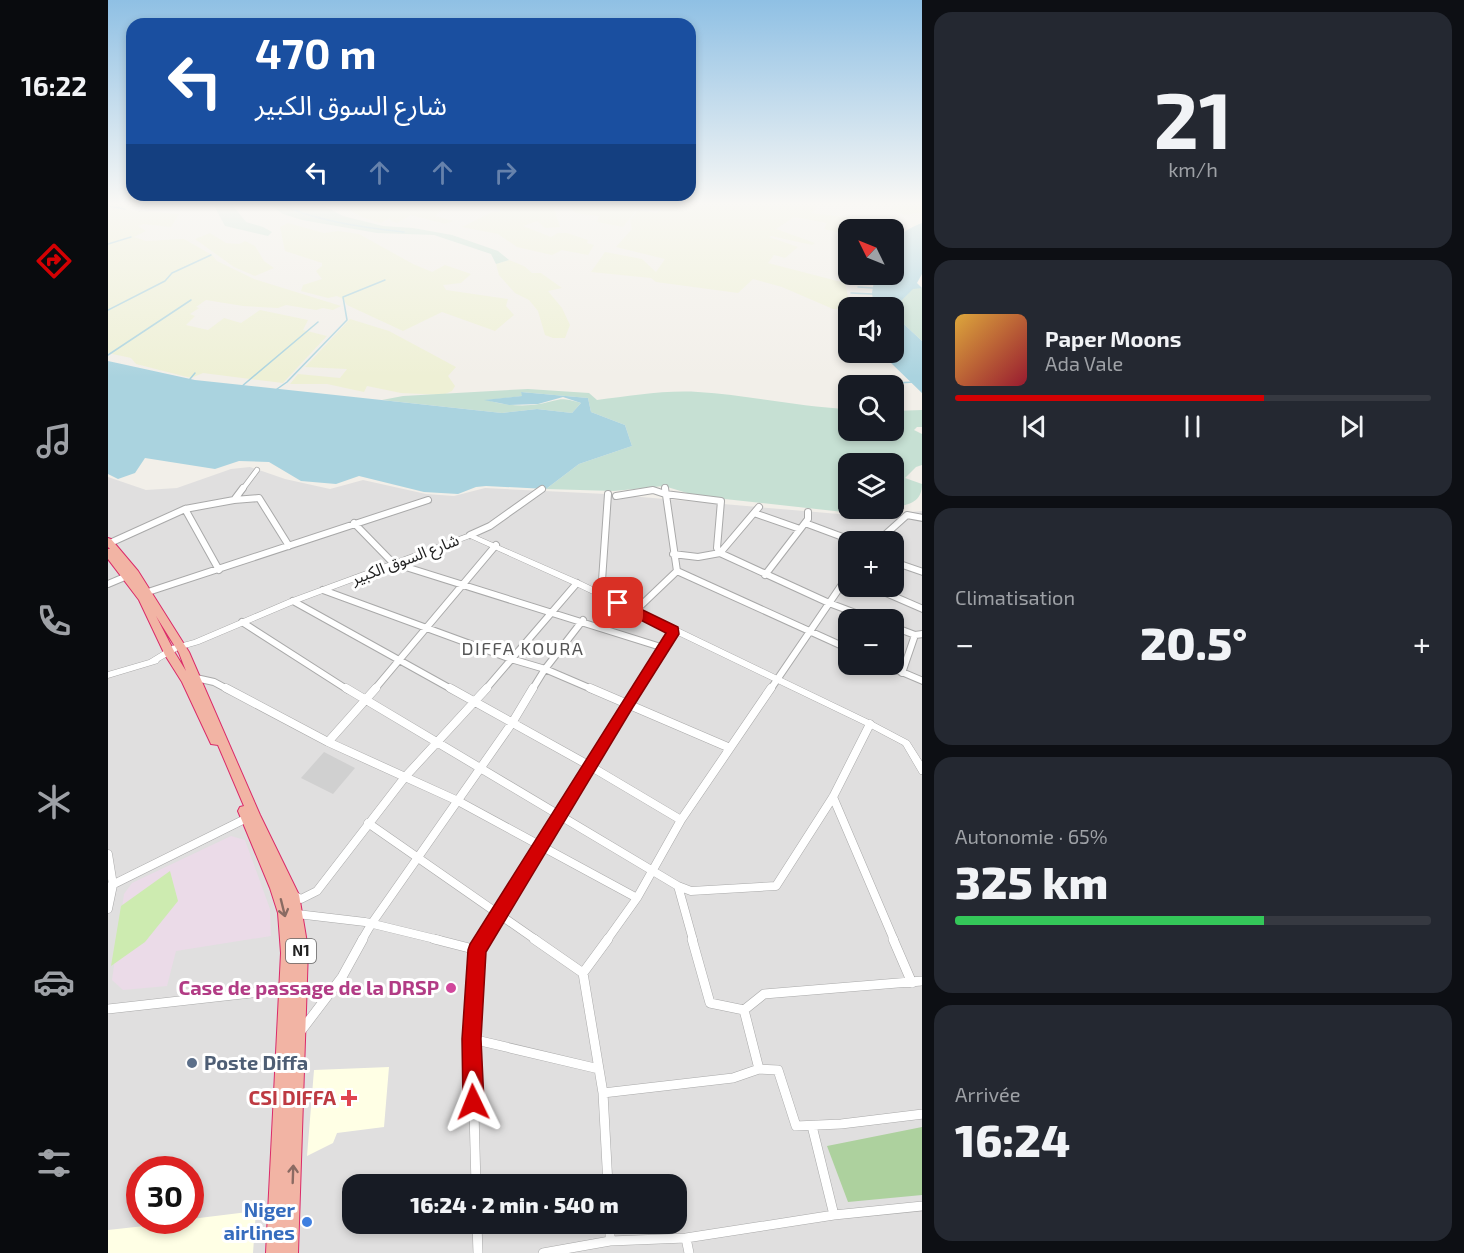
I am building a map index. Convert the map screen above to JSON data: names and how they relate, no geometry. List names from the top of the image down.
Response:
{
  "streets": {
    "highway": ["N1"],
    "street": ["شارع السوق الكبير"]
  },
  "crossings": [
    ["شارع السوق الكبير", "N1"]
  ],
  "districts": ["DIFFA KOURA"],
  "places": {
    "other": ["Case de passage de la DRSP", "Poste Diffa", "Niger airlines"],
    "health": ["CSI DIFFA"]
  },
  "north": "top left",
  "page": {
    "tabs": "16:22",
    "tile": [
      ["21", "km/h"],
      "Climatisation",
      ["Autonomie · 65%", "325 km"],
      ["Arrivée", "16:24"]
    ],
    "turn": ["470 m", "شارع السوق الكبير"],
    "map_buttons": ["+", "−"],
    "song": ["Paper Moons", "Ada Vale"],
    "heat": ["−", "20.5°", "+"],
    "limit": "30",
    "trip": "16:24 · 2 min · 540 m"
  }
}
